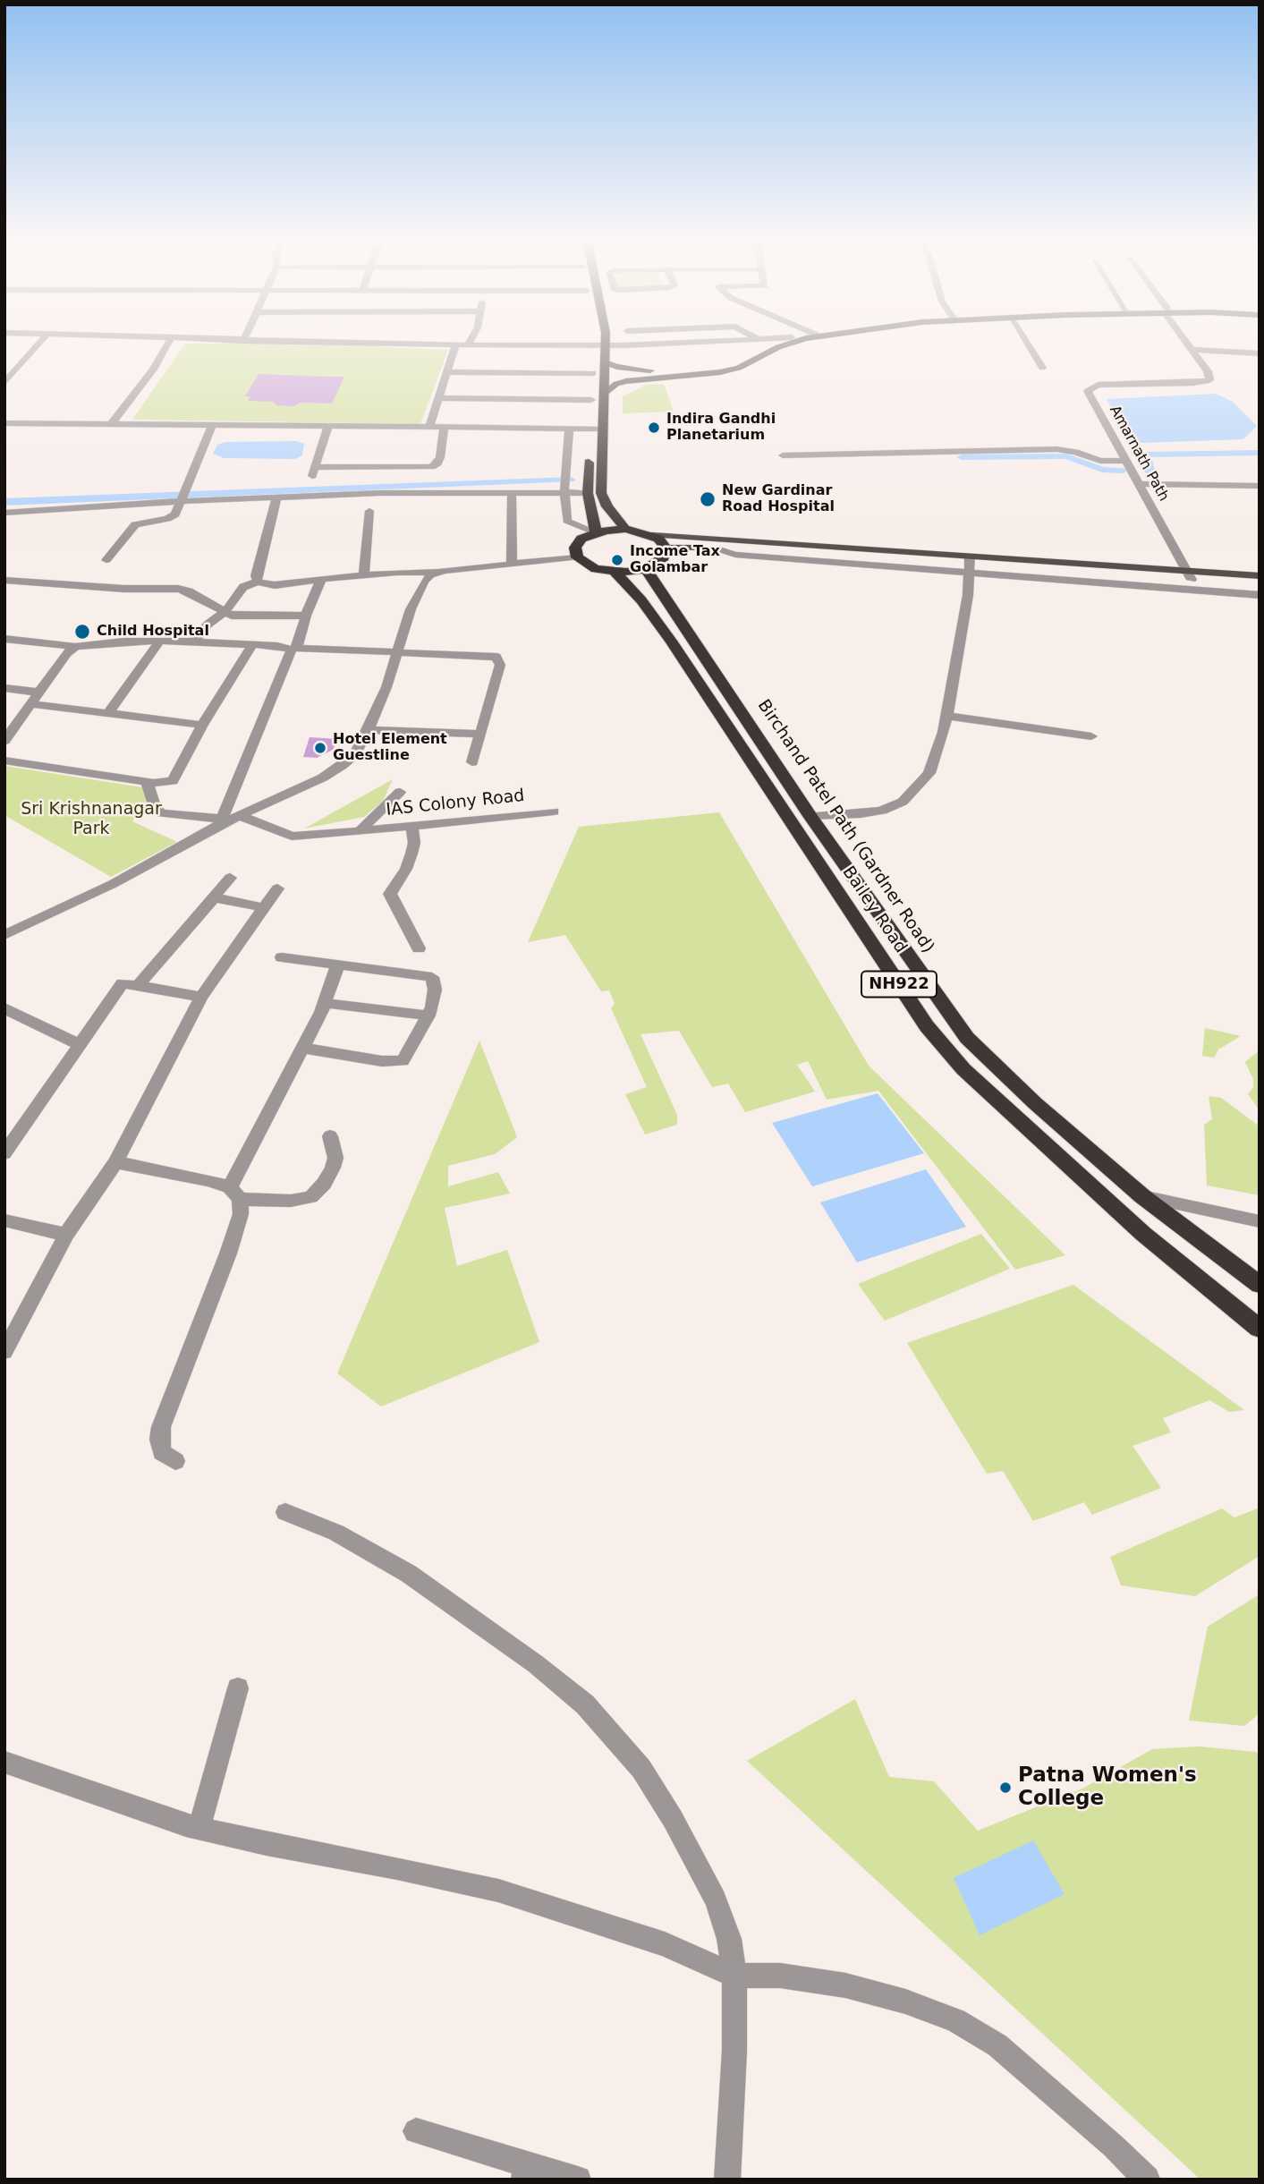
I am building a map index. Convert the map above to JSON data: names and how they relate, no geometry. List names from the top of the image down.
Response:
{
  "streets": {
    "highway": ["Birchand Patel Path (Gardner Road)", "Bailey Road", "NH922"],
    "street": ["Amarnath Path", "IAS Colony Road"]
  },
  "parks": ["Sri Krishnanagar Park"],
  "places": [
    "Indira Gandhi Planetarium",
    "New Gardinar Road Hospital",
    "Income Tax Golambar",
    "Child Hospital",
    "Hotel Element Guestline",
    "Patna Women's College"
  ]
}
